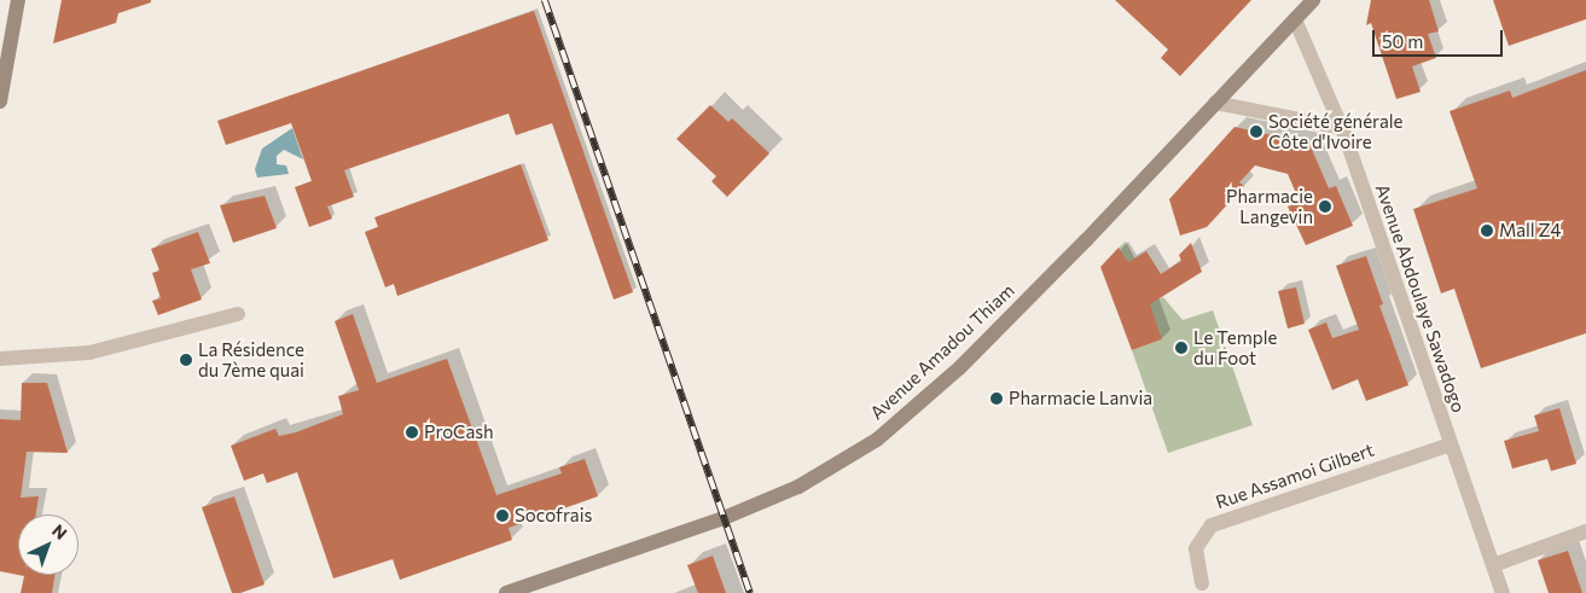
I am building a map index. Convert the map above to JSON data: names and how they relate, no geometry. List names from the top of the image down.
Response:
{
  "streets": {
    "main road": ["Avenue Amadou Thiam"],
    "street": ["Avenue Abdoulaye Sawadogo", "Rue Assamoi Gilbert"]
  },
  "crossings": [
    ["Avenue Abdoulaye Sawadogo", "Avenue Amadou Thiam"],
    ["Avenue Abdoulaye Sawadogo", "Rue Assamoi Gilbert"]
  ],
  "places": [
    "Société générale Côte d'Ivoire",
    "Pharmacie Langevin",
    "Mall Z4",
    "Le Temple du Foot",
    "La Résidence du 7ème quai",
    "Pharmacie Lanvia",
    "ProCash",
    "Socofrais"
  ],
  "scale_bar": "50 m",
  "north": "top right"
}
